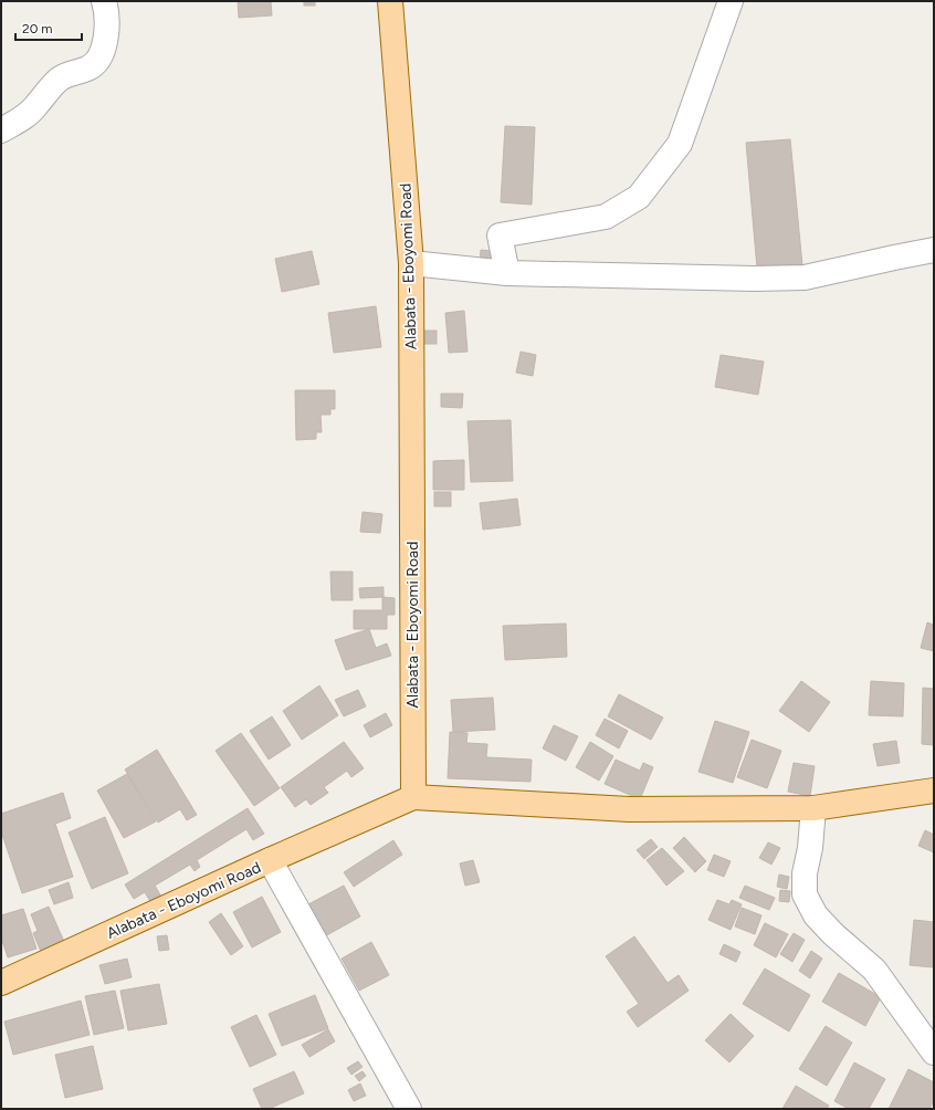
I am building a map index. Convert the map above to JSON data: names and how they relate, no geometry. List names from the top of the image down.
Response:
{
  "streets": {
    "main road": ["Alabata - Eboyomi Road"]
  },
  "scale_bar": "20 m"
}
